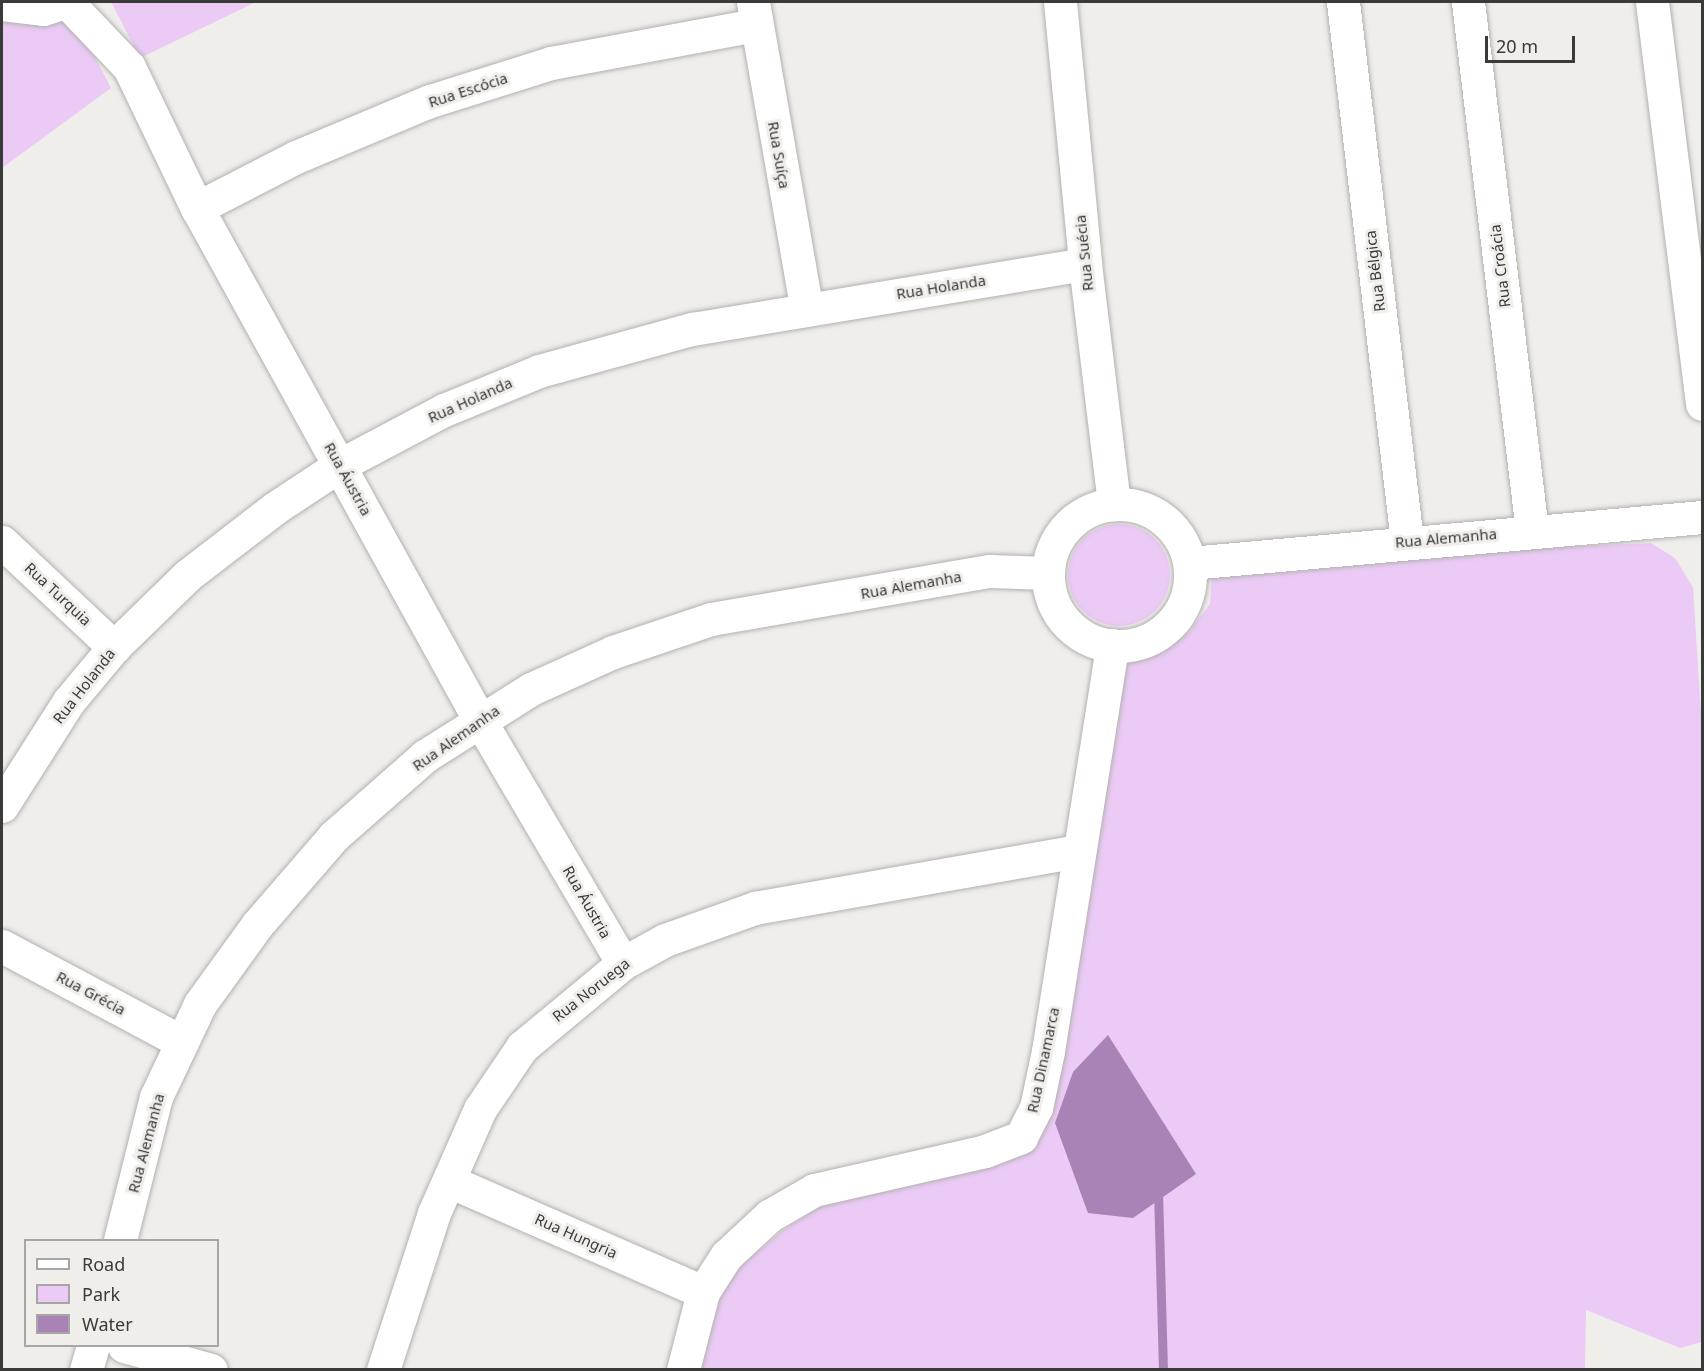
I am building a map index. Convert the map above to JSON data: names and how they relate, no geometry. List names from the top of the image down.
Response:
{
  "streets": {
    "street": [
      "Rua Escócia",
      "Rua Suíça",
      "Rua Suécia",
      "Rua Croácia",
      "Rua Bélgica",
      "Rua Holanda",
      "Rua Áustria",
      "Rua Alemanha",
      "Rua Turquia",
      "Rua Noruega",
      "Rua Grécia",
      "Rua Dinamarca",
      "Rua Hungria"
    ]
  },
  "crossings": [
    ["Rua Escócia", "Rua Suíça"],
    ["Rua Escócia", "Rua Áustria"],
    ["Rua Suíça", "Rua Holanda"],
    ["Rua Suécia", "Rua Holanda"],
    ["Rua Suécia", "Rua Alemanha"],
    ["Rua Suécia", "Rua Dinamarca"],
    ["Rua Croácia", "Rua Alemanha"],
    ["Rua Bélgica", "Rua Alemanha"],
    ["Rua Holanda", "Rua Áustria"],
    ["Rua Holanda", "Rua Turquia"],
    ["Rua Áustria", "Rua Alemanha"],
    ["Rua Áustria", "Rua Noruega"],
    ["Rua Alemanha", "Rua Grécia"],
    ["Rua Alemanha", "Rua Dinamarca"],
    ["Rua Noruega", "Rua Dinamarca"],
    ["Rua Noruega", "Rua Hungria"],
    ["Rua Dinamarca", "Rua Hungria"]
  ],
  "legend": ["Road", "Park", "Water"],
  "scale_bar": "20 m"
}
